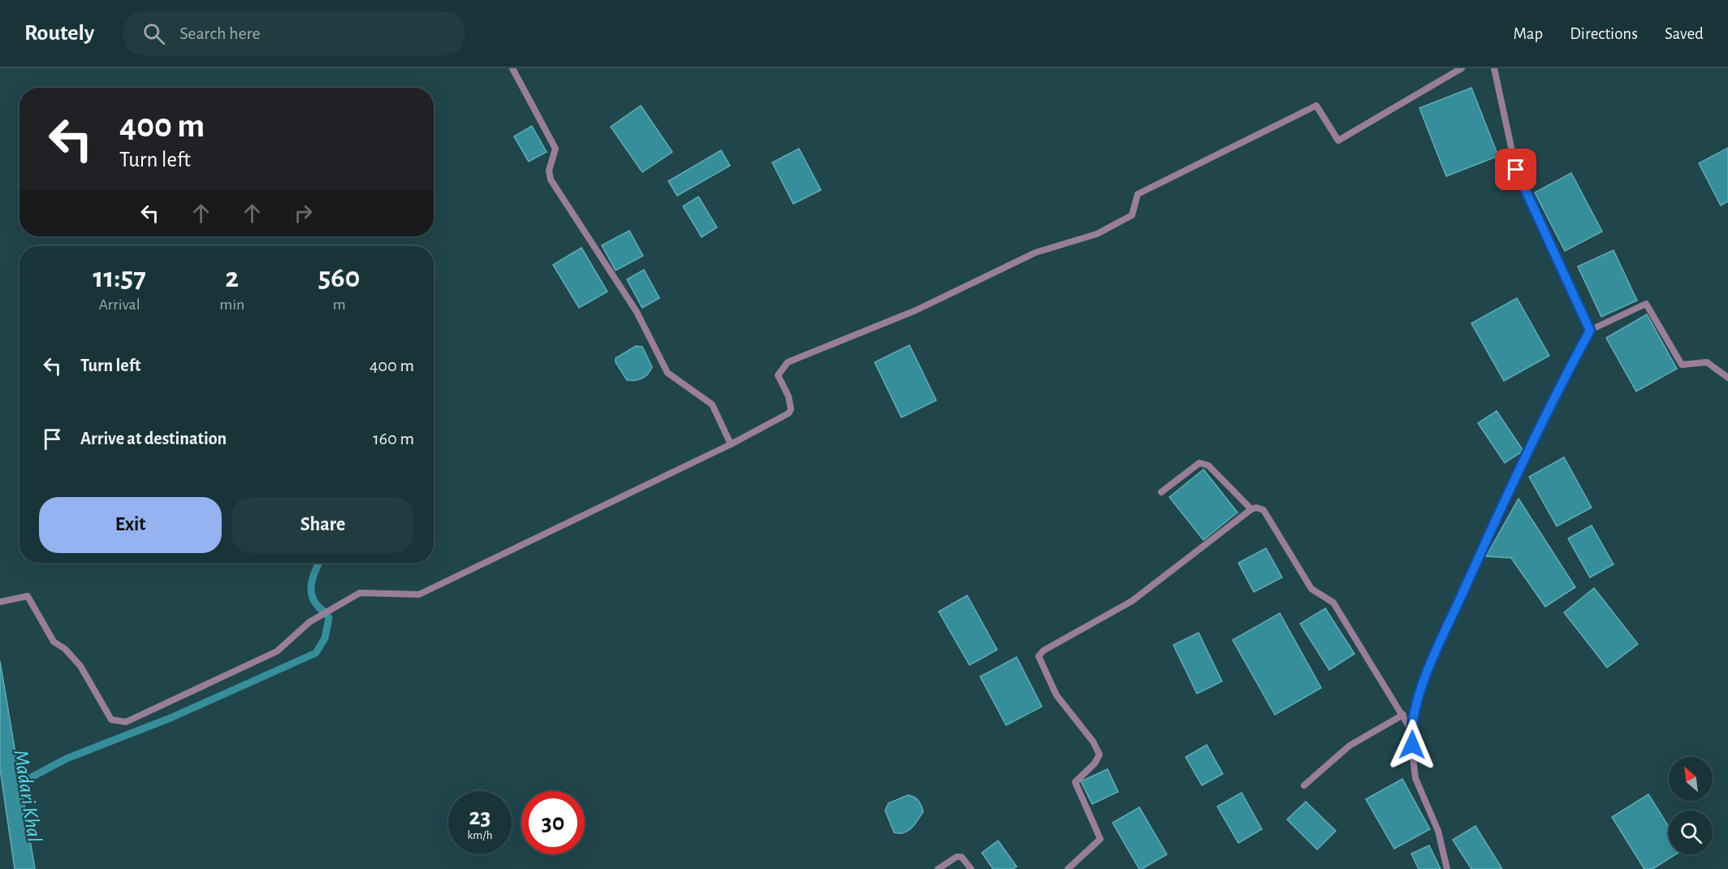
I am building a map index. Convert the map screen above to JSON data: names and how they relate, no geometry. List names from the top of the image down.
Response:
{
  "water": ["Madari Khal"],
  "north": "top left",
  "page": {
    "header": "Routely",
    "search": "Search here",
    "nav": ["Map", "Directions", "Saved"],
    "turn": ["400 m", "Turn left"],
    "eta": [
      "11:57",
      "Arrival",
      "2",
      "min",
      "560",
      "m"
    ],
    "list": [
      {
        "name": "Turn left",
        "value": "400 m"
      },
      {
        "name": "Arrive at destination",
        "value": "160 m"
      }
    ],
    "buttons": ["Exit", "Share"],
    "speed": "23 km/h",
    "limit": "30"
  }
}
